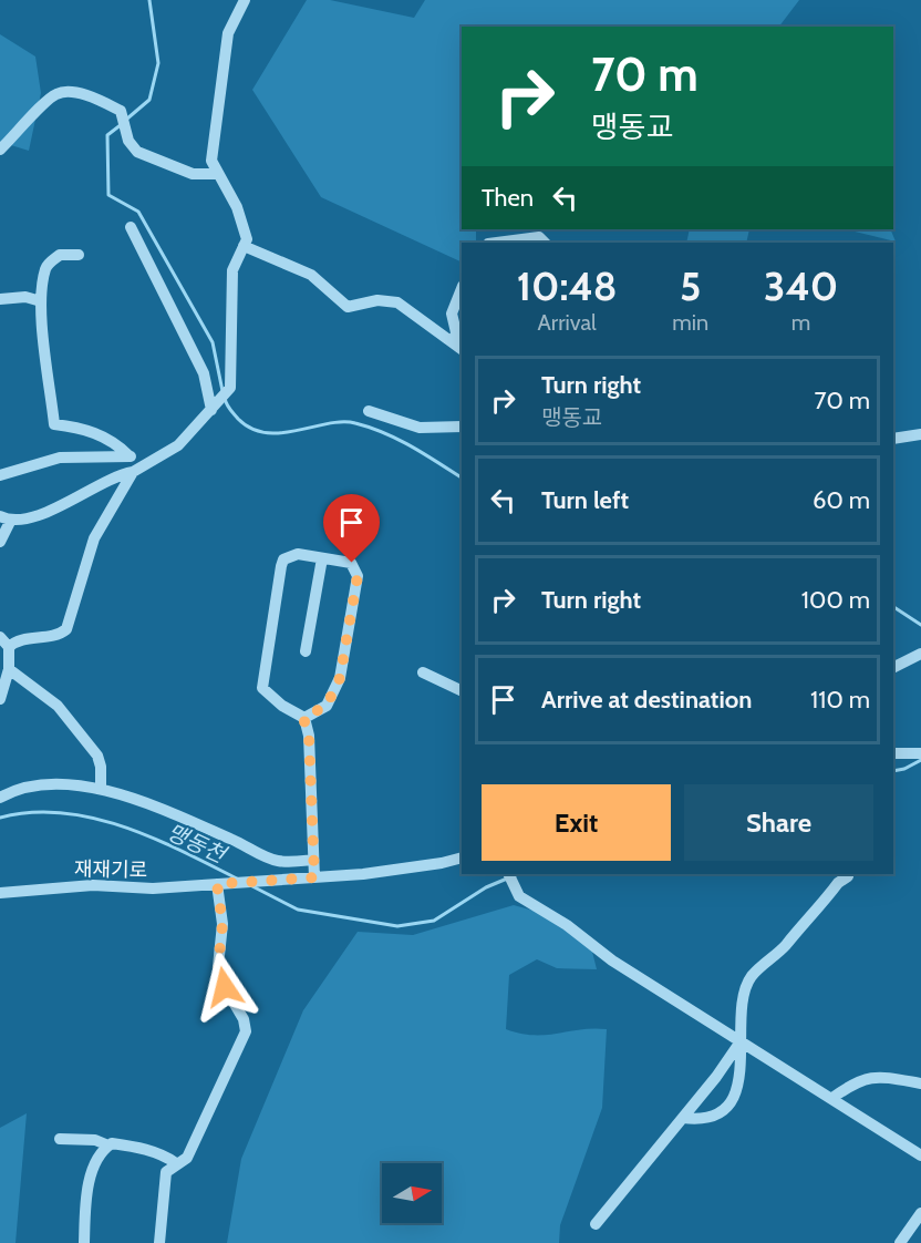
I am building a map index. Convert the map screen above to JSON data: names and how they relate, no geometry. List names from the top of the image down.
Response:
{
  "streets": {
    "street": ["재재기로"]
  },
  "water": ["맹동천"],
  "north": "right",
  "page": {
    "turn": ["70 m", "맹동교"],
    "then": "Then",
    "eta": [
      "10:48",
      "Arrival",
      "5",
      "min",
      "340",
      "m"
    ],
    "list": [
      {
        "name": "Turn right",
        "note": "맹동교",
        "value": "70 m"
      },
      {
        "name": "Turn left",
        "value": "60 m"
      },
      {
        "name": "Turn right",
        "value": "100 m"
      },
      {
        "name": "Arrive at destination",
        "value": "110 m"
      }
    ],
    "buttons": ["Exit", "Share"]
  }
}
